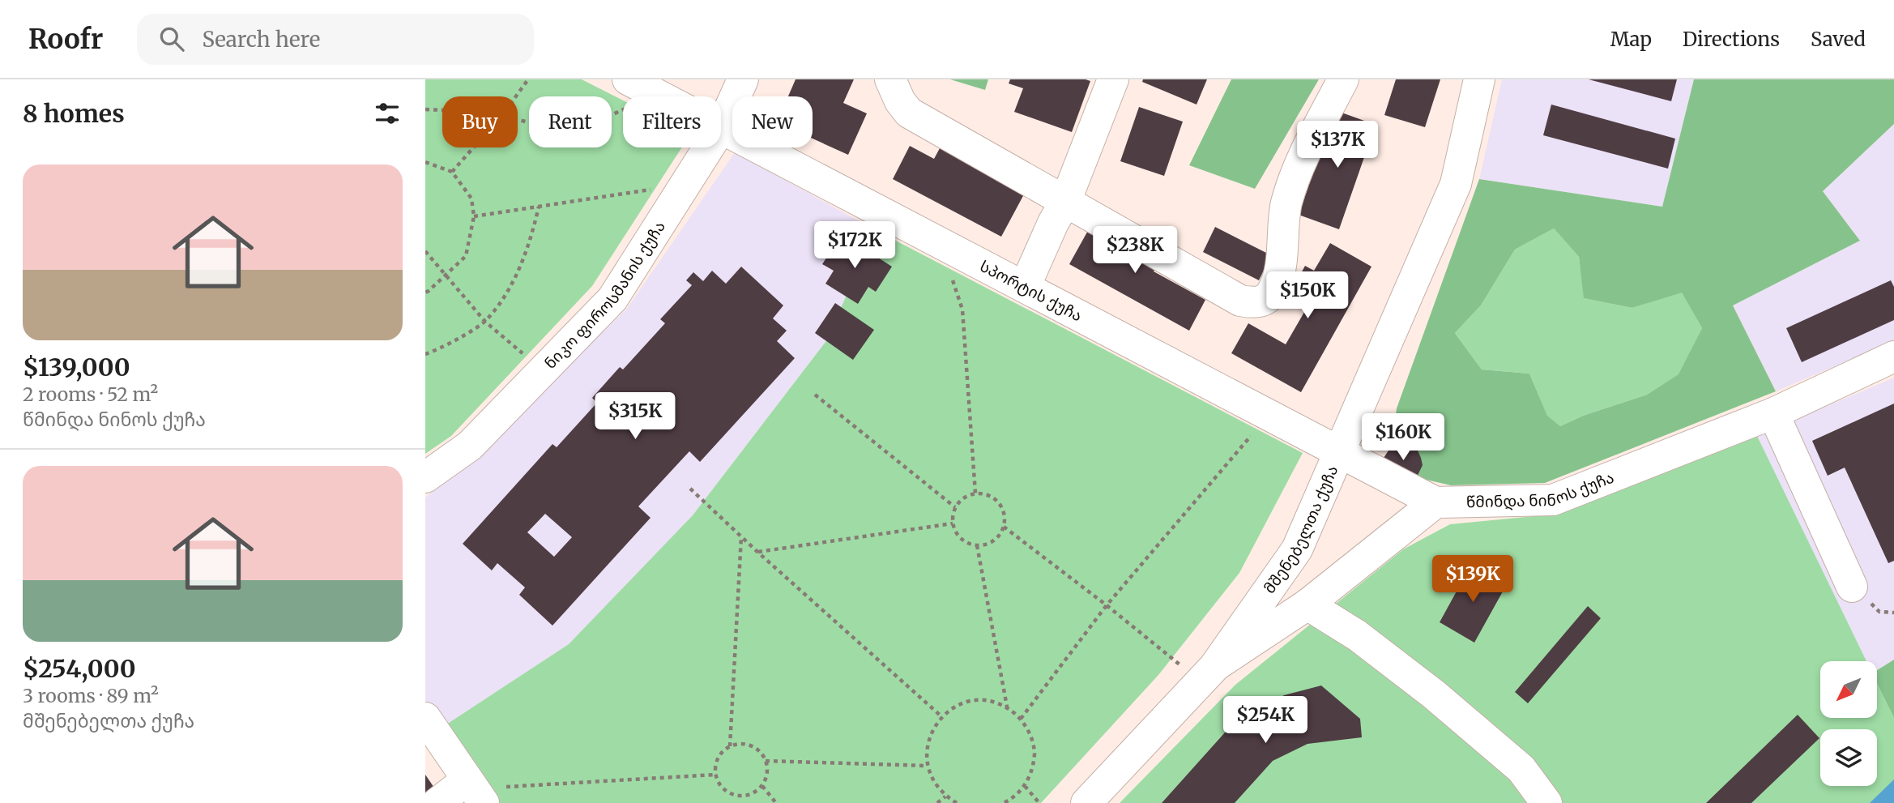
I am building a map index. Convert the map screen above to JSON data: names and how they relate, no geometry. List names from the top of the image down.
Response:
{
  "streets": {
    "street": [
      "სპორტის ქუჩა",
      "ნიკო ფიროსმანის ქუჩა",
      "წმინდა ნინოს ქუჩა",
      "მშენებელთა ქუჩა"
    ]
  },
  "crossings": [
    ["სპორტის ქუჩა", "ნიკო ფიროსმანის ქუჩა"],
    ["სპორტის ქუჩა", "წმინდა ნინოს ქუჩა"],
    ["სპორტის ქუჩა", "მშენებელთა ქუჩა"]
  ],
  "north": "bottom left",
  "page": {
    "header": "Roofr",
    "search": "Search here",
    "nav": ["Map", "Directions", "Saved"],
    "heading": "8 homes",
    "chip": [
      "Buy",
      "Rent",
      "Filters",
      "New"
    ],
    "price": [
      "$137K",
      "$172K",
      "$238K",
      "$150K",
      "$315K",
      "$160K",
      "$139K",
      "$254K"
    ],
    "list": [
      {
        "name": "$139,000",
        "note": "2 rooms · 52 m² · წმინდა ნინოს ქუჩა"
      },
      {
        "name": "$254,000",
        "note": "3 rooms · 89 m² · მშენებელთა ქუჩა"
      }
    ]
  }
}
